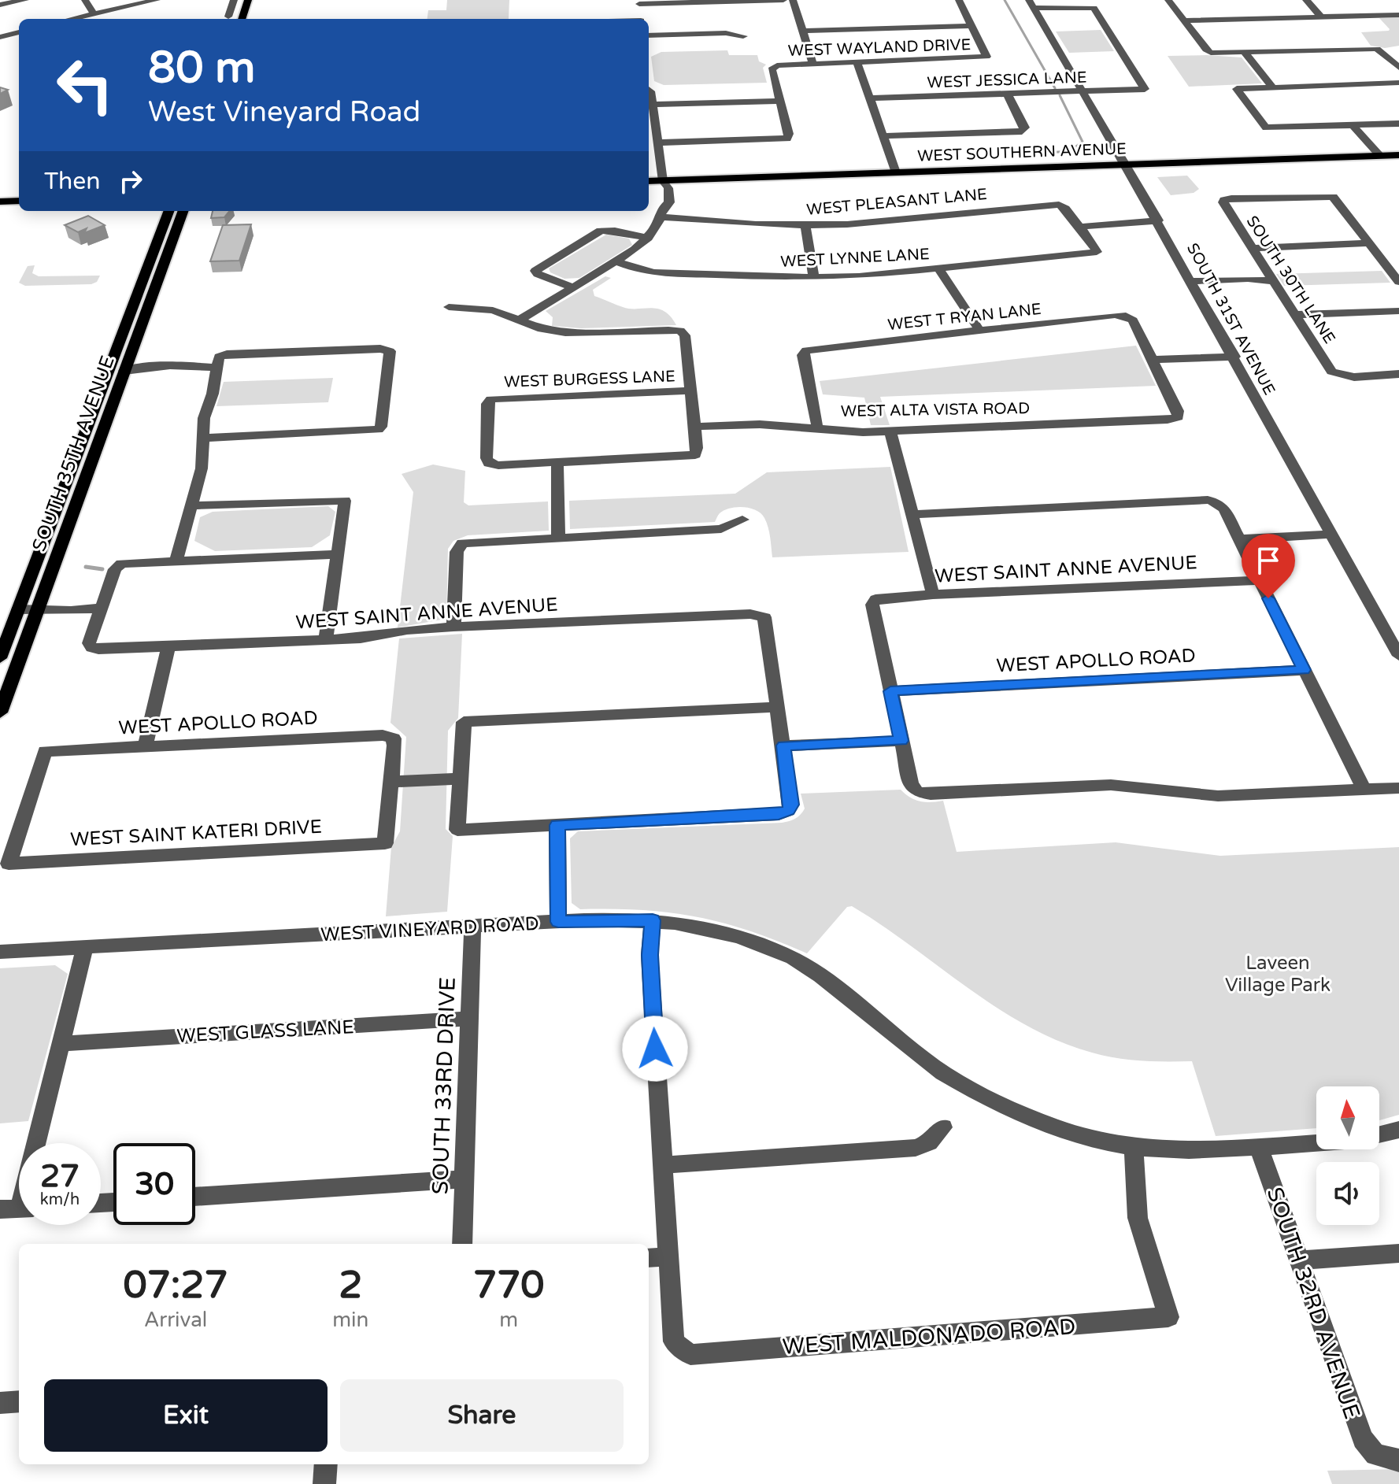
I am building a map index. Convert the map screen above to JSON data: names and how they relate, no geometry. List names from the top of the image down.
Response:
{
  "streets": {
    "main road": ["WEST SOUTHERN AVENUE", "SOUTH 35TH AVENUE"],
    "street": [
      "WEST WAYLAND DRIVE",
      "WEST JESSICA LANE",
      "WEST PLEASANT LANE",
      "WEST LYNNE LANE",
      "SOUTH 30TH LANE",
      "WEST T RYAN LANE",
      "SOUTH 31ST AVENUE",
      "WEST BURGESS LANE",
      "WEST ALTA VISTA ROAD",
      "WEST SAINT ANNE AVENUE",
      "WEST APOLLO ROAD",
      "WEST SAINT KATERI DRIVE",
      "WEST VINEYARD ROAD",
      "WEST GLASS LANE",
      "SOUTH 33RD DRIVE",
      "SOUTH 32RD AVENUE",
      "WEST MALDONADO ROAD"
    ]
  },
  "crossings": [
    ["WEST JESSICA LANE", "SOUTH 31ST AVENUE"],
    ["WEST SOUTHERN AVENUE", "SOUTH 31ST AVENUE"],
    ["WEST PLEASANT LANE", "WEST LYNNE LANE"],
    ["WEST T RYAN LANE", "WEST ALTA VISTA ROAD"],
    ["WEST SAINT ANNE AVENUE", "WEST APOLLO ROAD"],
    ["WEST APOLLO ROAD", "WEST SAINT KATERI DRIVE"],
    ["WEST VINEYARD ROAD", "SOUTH 33RD DRIVE"],
    ["WEST VINEYARD ROAD", "SOUTH 32RD AVENUE"],
    ["WEST VINEYARD ROAD", "WEST MALDONADO ROAD"],
    ["WEST GLASS LANE", "SOUTH 33RD DRIVE"]
  ],
  "parks": ["Laveen Village Park"],
  "north": "top",
  "page": {
    "turn": ["80 m", "West Vineyard Road"],
    "then": "Then",
    "speed": "27 km/h",
    "limit": "30",
    "eta": [
      "07:27",
      "Arrival",
      "2",
      "min",
      "770",
      "m"
    ],
    "buttons": ["Exit", "Share"]
  }
}
